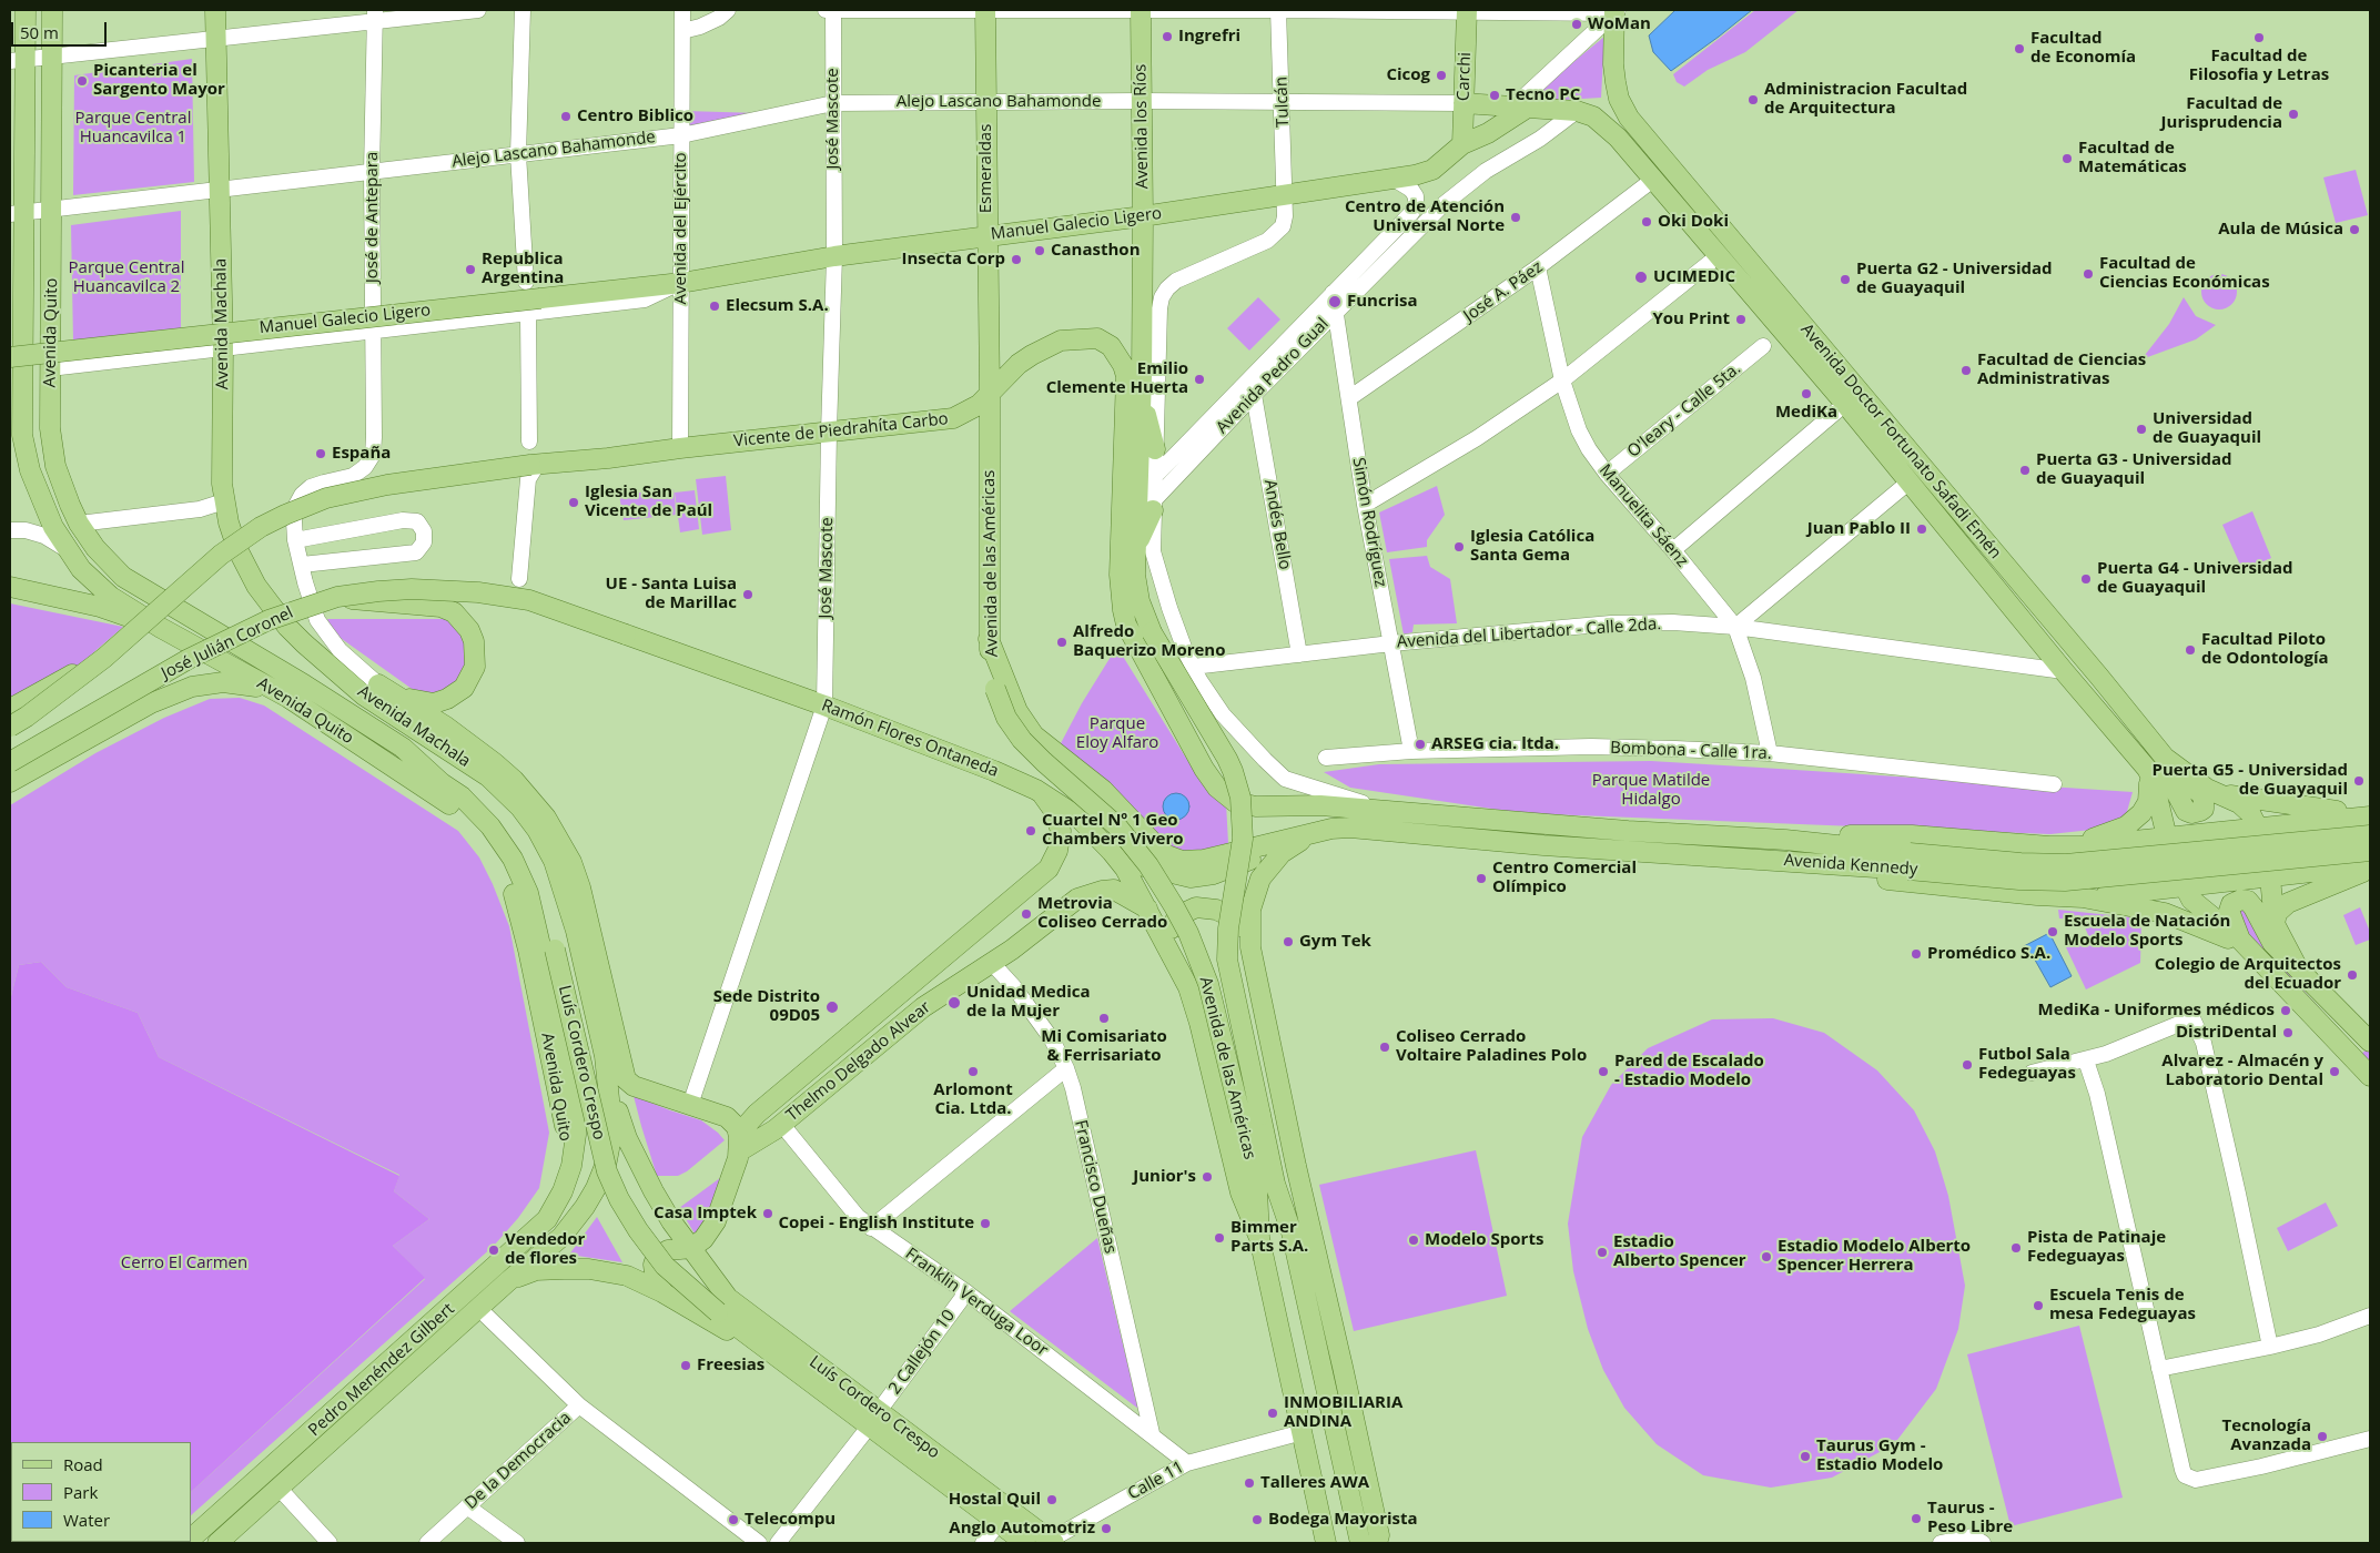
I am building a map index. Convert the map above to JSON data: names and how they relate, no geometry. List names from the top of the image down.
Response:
{
  "streets": {
    "main road": [
      "Carchi",
      "Avenida los Ríos",
      "Esmeraldas",
      "Manuel Galecio Ligero",
      "Avenida Machala",
      "Avenida Quito",
      "Vicente de Piedrahíta Carbo",
      "Avenida Doctor Fortunato Safadi Emén",
      "Avenida de las Américas",
      "José Julián Coronel",
      "Ramón Flores Ontaneda",
      "Avenida Kennedy",
      "Thelmo Delgado Alvear",
      "Luís Cordero Crespo",
      "Pedro Menéndez Gilbert"
    ],
    "street": [
      "Alejo Lascano Bahamonde",
      "Tulcán",
      "José Mascote",
      "José de Antepara",
      "Avenida del Ejército",
      "José A. Páez",
      "Avenida Pedro Gual",
      "O'leary - Calle 5ta.",
      "Manuelita Sáenz",
      "Simón Rodríguez",
      "Andés Bello",
      "Avenida del Libertador - Calle 2da.",
      "Bombona - Calle 1ra.",
      "Francisco Dueñas",
      "Franklin Verduga Loor",
      "2 Callejón 10",
      "De la Democracia",
      "Calle 11"
    ]
  },
  "crossings": [
    ["Carchi", "Alejo Lascano Bahamonde"],
    ["Carchi", "Manuel Galecio Ligero"],
    ["Carchi", "Avenida Doctor Fortunato Safadi Emén"],
    ["Alejo Lascano Bahamonde", "Tulcán"],
    ["Alejo Lascano Bahamonde", "José Mascote"],
    ["Alejo Lascano Bahamonde", "Avenida los Ríos"],
    ["Alejo Lascano Bahamonde", "Esmeraldas"],
    ["Alejo Lascano Bahamonde", "José de Antepara"],
    ["Alejo Lascano Bahamonde", "Avenida del Ejército"],
    ["Alejo Lascano Bahamonde", "Avenida Machala"],
    ["Alejo Lascano Bahamonde", "Avenida Quito"],
    ["Alejo Lascano Bahamonde", "Avenida Doctor Fortunato Safadi Emén"],
    ["Tulcán", "Manuel Galecio Ligero"],
    ["Tulcán", "Avenida Pedro Gual"],
    ["Tulcán", "Vicente de Piedrahíta Carbo"],
    ["Tulcán", "Avenida del Libertador - Calle 2da."],
    ["Tulcán", "Avenida Kennedy"],
    ["José Mascote", "Manuel Galecio Ligero"],
    ["José Mascote", "Avenida Machala"],
    ["José Mascote", "Vicente de Piedrahíta Carbo"],
    ["José Mascote", "Ramón Flores Ontaneda"],
    ["Avenida los Ríos", "Manuel Galecio Ligero"],
    ["Avenida los Ríos", "Avenida de las Américas"],
    ["Esmeraldas", "Manuel Galecio Ligero"],
    ["Esmeraldas", "Vicente de Piedrahíta Carbo"],
    ["Esmeraldas", "Avenida de las Américas"],
    ["José de Antepara", "Manuel Galecio Ligero"],
    ["José de Antepara", "Avenida Machala"],
    ["Manuel Galecio Ligero", "Avenida del Ejército"],
    ["Manuel Galecio Ligero", "Avenida Machala"],
    ["Manuel Galecio Ligero", "Avenida Quito"],
    ["Manuel Galecio Ligero", "Avenida Pedro Gual"],
    ["Manuel Galecio Ligero", "Avenida Doctor Fortunato Safadi Emén"],
    ["Avenida del Ejército", "Vicente de Piedrahíta Carbo"],
    ["José A. Páez", "Avenida Doctor Fortunato Safadi Emén"],
    ["José A. Páez", "Manuelita Sáenz"],
    ["José A. Páez", "Simón Rodríguez"],
    ["Avenida Machala", "Thelmo Delgado Alvear"],
    ["Avenida Machala", "Luís Cordero Crespo"],
    ["Avenida Machala", "Pedro Menéndez Gilbert"],
    ["Avenida Quito", "Luís Cordero Crespo"],
    ["Avenida Quito", "Pedro Menéndez Gilbert"],
    ["Avenida Pedro Gual", "Avenida Doctor Fortunato Safadi Emén"],
    ["Avenida Pedro Gual", "Simón Rodríguez"],
    ["Avenida Pedro Gual", "Andés Bello"],
    ["O'leary - Calle 5ta.", "Manuelita Sáenz"],
    ["Vicente de Piedrahíta Carbo", "Avenida de las Américas"],
    ["Vicente de Piedrahíta Carbo", "Avenida Kennedy"],
    ["Avenida Doctor Fortunato Safadi Emén", "Avenida del Libertador - Calle 2da."],
    ["Manuelita Sáenz", "Avenida del Libertador - Calle 2da."],
    ["Manuelita Sáenz", "Bombona - Calle 1ra."],
    ["Simón Rodríguez", "Avenida del Libertador - Calle 2da."],
    ["Simón Rodríguez", "Bombona - Calle 1ra."],
    ["Andés Bello", "Avenida del Libertador - Calle 2da."],
    ["Avenida de las Américas", "Calle 11"],
    ["José Julián Coronel", "Ramón Flores Ontaneda"],
    ["Ramón Flores Ontaneda", "Thelmo Delgado Alvear"],
    ["Thelmo Delgado Alvear", "Francisco Dueñas"],
    ["Thelmo Delgado Alvear", "Franklin Verduga Loor"],
    ["Luís Cordero Crespo", "2 Callejón 10"],
    ["Luís Cordero Crespo", "Calle 11"],
    ["Francisco Dueñas", "Franklin Verduga Loor"],
    ["Franklin Verduga Loor", "2 Callejón 10"],
    ["Franklin Verduga Loor", "Calle 11"],
    ["Pedro Menéndez Gilbert", "De la Democracia"]
  ],
  "parks": [
    "Parque Central Huancavilca 1",
    "Parque Central Huancavilca 2",
    "Parque Eloy Alfaro",
    "Parque Matilde Hidalgo",
    "Cerro El Carmen"
  ],
  "places": [
    "WoMan",
    "Ingrefri",
    "Facultad de Filosofia y Letras",
    "Facultad de Economía",
    "Cicog",
    "Picanteria el Sargento Mayor",
    "Tecno PC",
    "Administracion Facultad de Arquitectura",
    "Facultad de Jurisprudencia",
    "Centro Biblico",
    "Facultad de Matemáticas",
    "Centro de Atención Universal Norte",
    "Oki Doki",
    "Aula de Música",
    "Canasthon",
    "Insecta Corp",
    "Republica Argentina",
    "Facultad de Ciencias Económicas",
    "UCIMEDIC",
    "Puerta G2 - Universidad de Guayaquil",
    "Funcrisa",
    "Elecsum S.A.",
    "You Print",
    "Facultad de Ciencias Administrativas",
    "Emilio Clemente Huerta",
    "MediKa",
    "Universidad de Guayaquil",
    "España",
    "Puerta G3 - Universidad de Guayaquil",
    "Iglesia San Vicente de Paúl",
    "Juan Pablo II",
    "Iglesia Católica Santa Gema",
    "Puerta G4 - Universidad de Guayaquil",
    "UE - Santa Luisa de Marillac",
    "Alfredo Baquerizo Moreno",
    "Facultad Piloto de Odontología",
    "ARSEG cia. ltda.",
    "Puerta G5 - Universidad de Guayaquil",
    "Cuartel Nº 1 Geo Chambers Vivero",
    "Centro Comercial Olímpico",
    "Metrovia Coliseo Cerrado",
    "Escuela de Natación Modelo Sports",
    "Gym Tek",
    "Promédico S.A.",
    "Colegio de Arquitectos del Ecuador",
    "Unidad Medica de la Mujer",
    "Sede Distrito 09D05",
    "MediKa - Uniformes médicos",
    "Mi Comisariato & Ferrisariato",
    "DistriDental",
    "Coliseo Cerrado Voltaire Paladines Polo",
    "Futbol Sala Fedeguayas",
    "Arlomont Cia. Ltda.",
    "Pared de Escalado - Estadio Modelo",
    "Alvarez - Almacén y Laboratorio Dental",
    "Junior's",
    "Casa Imptek",
    "Copei - English Institute",
    "Bimmer Parts S.A.",
    "Modelo Sports",
    "Pista de Patinaje Fedeguayas",
    "Vendedor de flores",
    "Estadio Alberto Spencer",
    "Estadio Modelo Alberto Spencer Herrera",
    "Escuela Tenis de mesa Fedeguayas",
    "Freesias",
    "INMOBILIARIA ANDINA",
    "Tecnología Avanzada",
    "Taurus Gym - Estadio Modelo",
    "Talleres AWA",
    "Hostal Quil",
    "Taurus - Peso Libre",
    "Telecompu",
    "Bodega Mayorista",
    "Anglo Automotriz"
  ],
  "legend": ["Road", "Park", "Water"],
  "scale_bar": "50 m"
}
